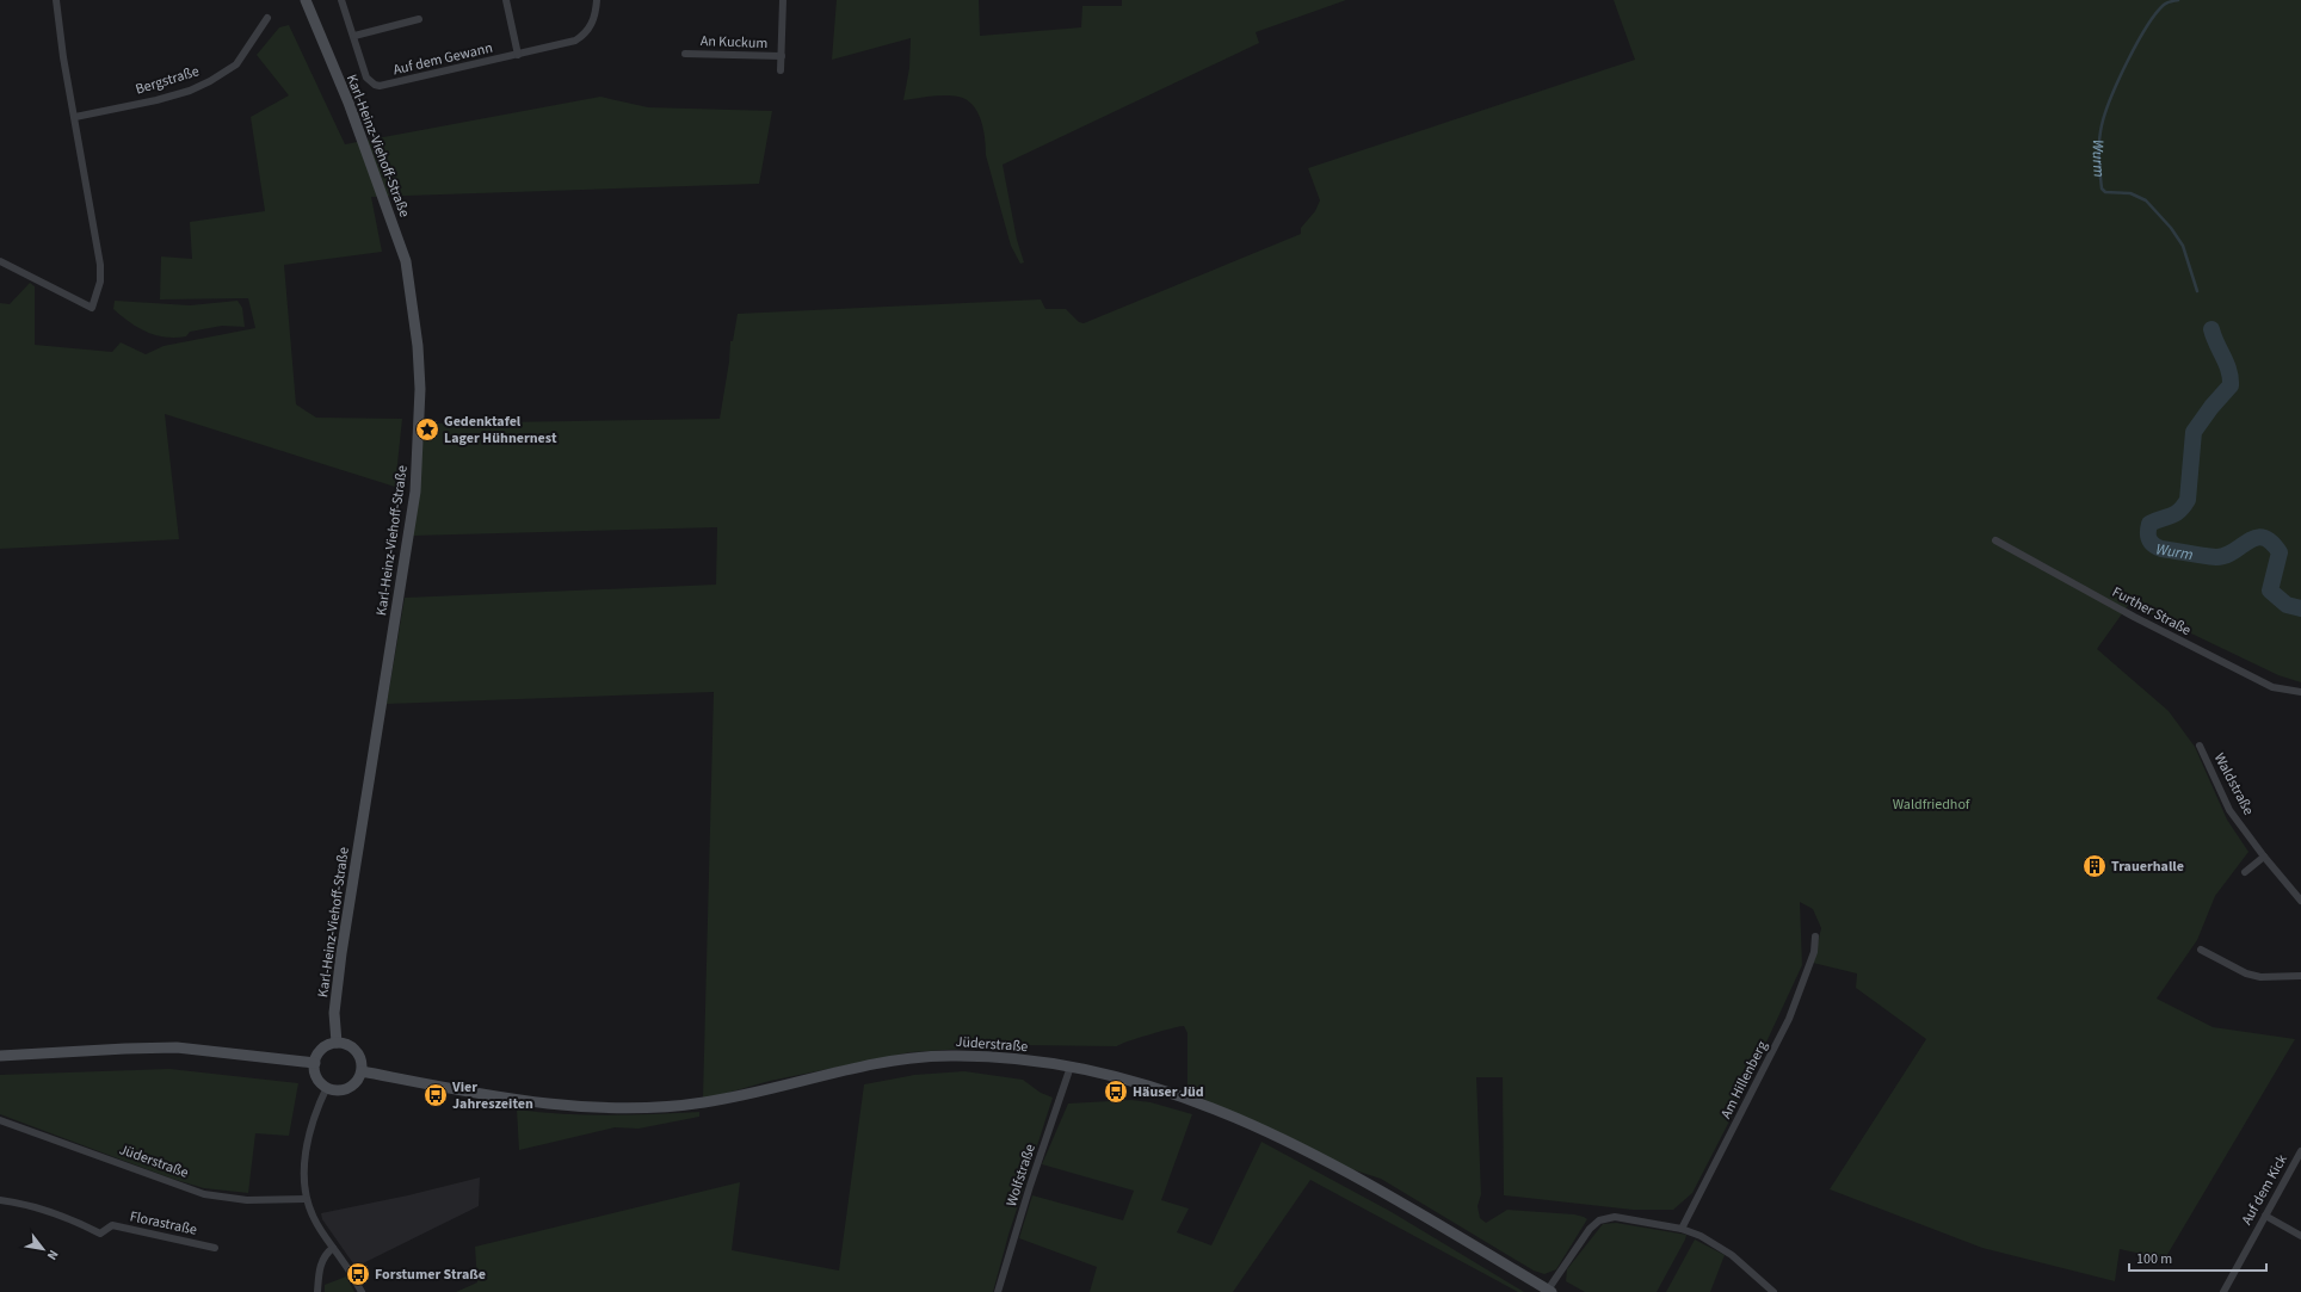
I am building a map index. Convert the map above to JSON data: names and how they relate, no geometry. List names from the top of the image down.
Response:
{
  "streets": {
    "main road": ["Karl-Heinz-Viehoff-Straße", "Jüderstraße"],
    "street": [
      "An Kuckum",
      "Auf dem Gewann",
      "Bergstraße",
      "Further Straße",
      "Waldstraße",
      "Am Hillenberg",
      "Wolfstraße",
      "Auf dem Kick",
      "Florastraße"
    ]
  },
  "crossings": [
    ["Karl-Heinz-Viehoff-Straße", "Jüderstraße"],
    ["Jüderstraße", "Wolfstraße"]
  ],
  "water": ["Wurm"],
  "parks": ["Waldfriedhof"],
  "places": {
    "place": ["Gedenktafel Lager Hühnernest"],
    "building": ["Trauerhalle"],
    "bus stop": ["Häuser Jüd", "Vier Jahreszeiten", "Forstumer Straße"]
  },
  "scale_bar": "100 m",
  "north": "bottom right"
}
